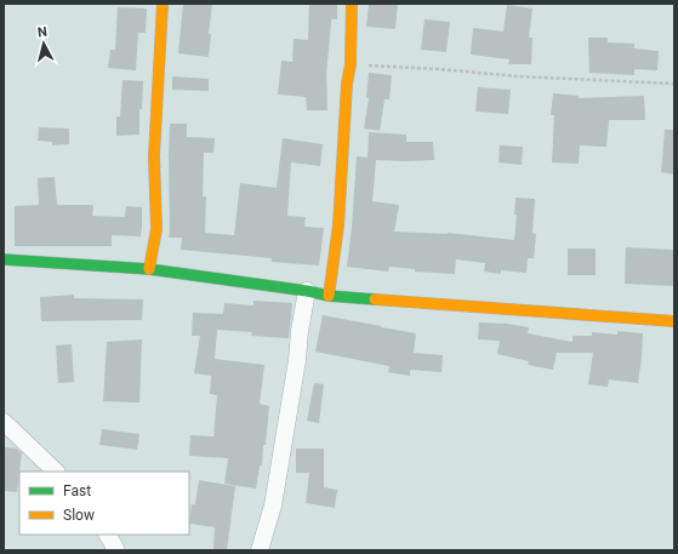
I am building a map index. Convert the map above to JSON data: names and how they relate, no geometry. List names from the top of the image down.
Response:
{
  "legend": ["Fast", "Slow"],
  "north": "top"
}
